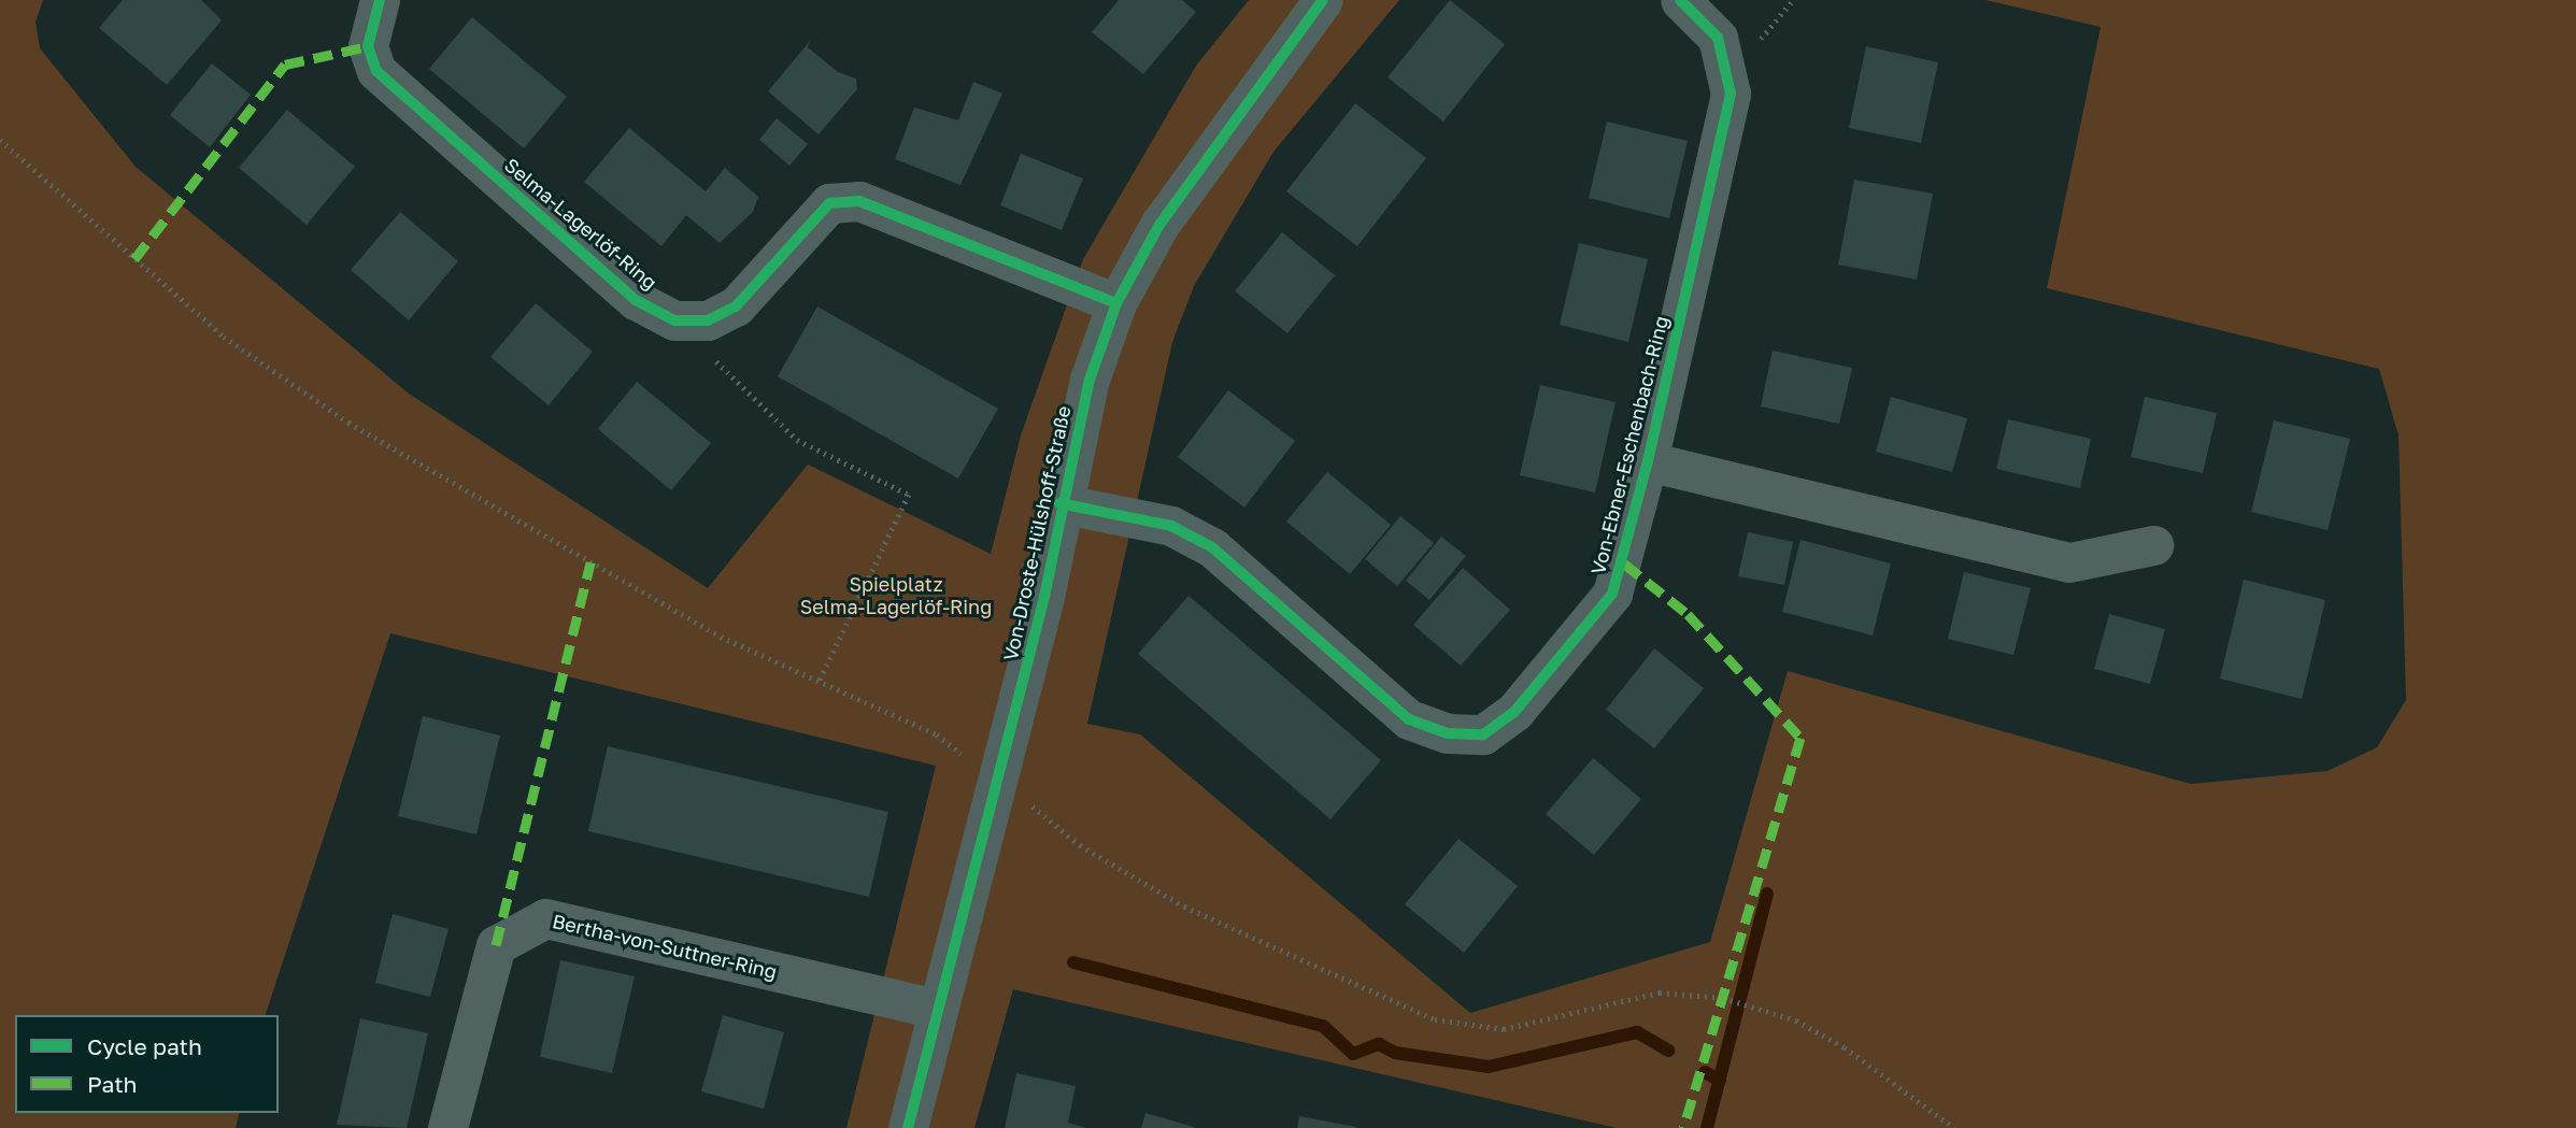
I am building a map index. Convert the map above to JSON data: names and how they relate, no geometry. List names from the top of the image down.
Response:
{
  "streets": {
    "street": [
      "Selma-Lagerlöf-Ring",
      "Von-Ebner-Eschenbach-Ring",
      "Von-Droste-Hülshoff-Straße",
      "Bertha-von-Suttner-Ring"
    ]
  },
  "crossings": [
    ["Von-Ebner-Eschenbach-Ring", "Von-Droste-Hülshoff-Straße"],
    ["Von-Droste-Hülshoff-Straße", "Bertha-von-Suttner-Ring"]
  ],
  "parks": ["Spielplatz Selma-Lagerlöf-Ring"],
  "legend": ["Cycle path", "Path"]
}
